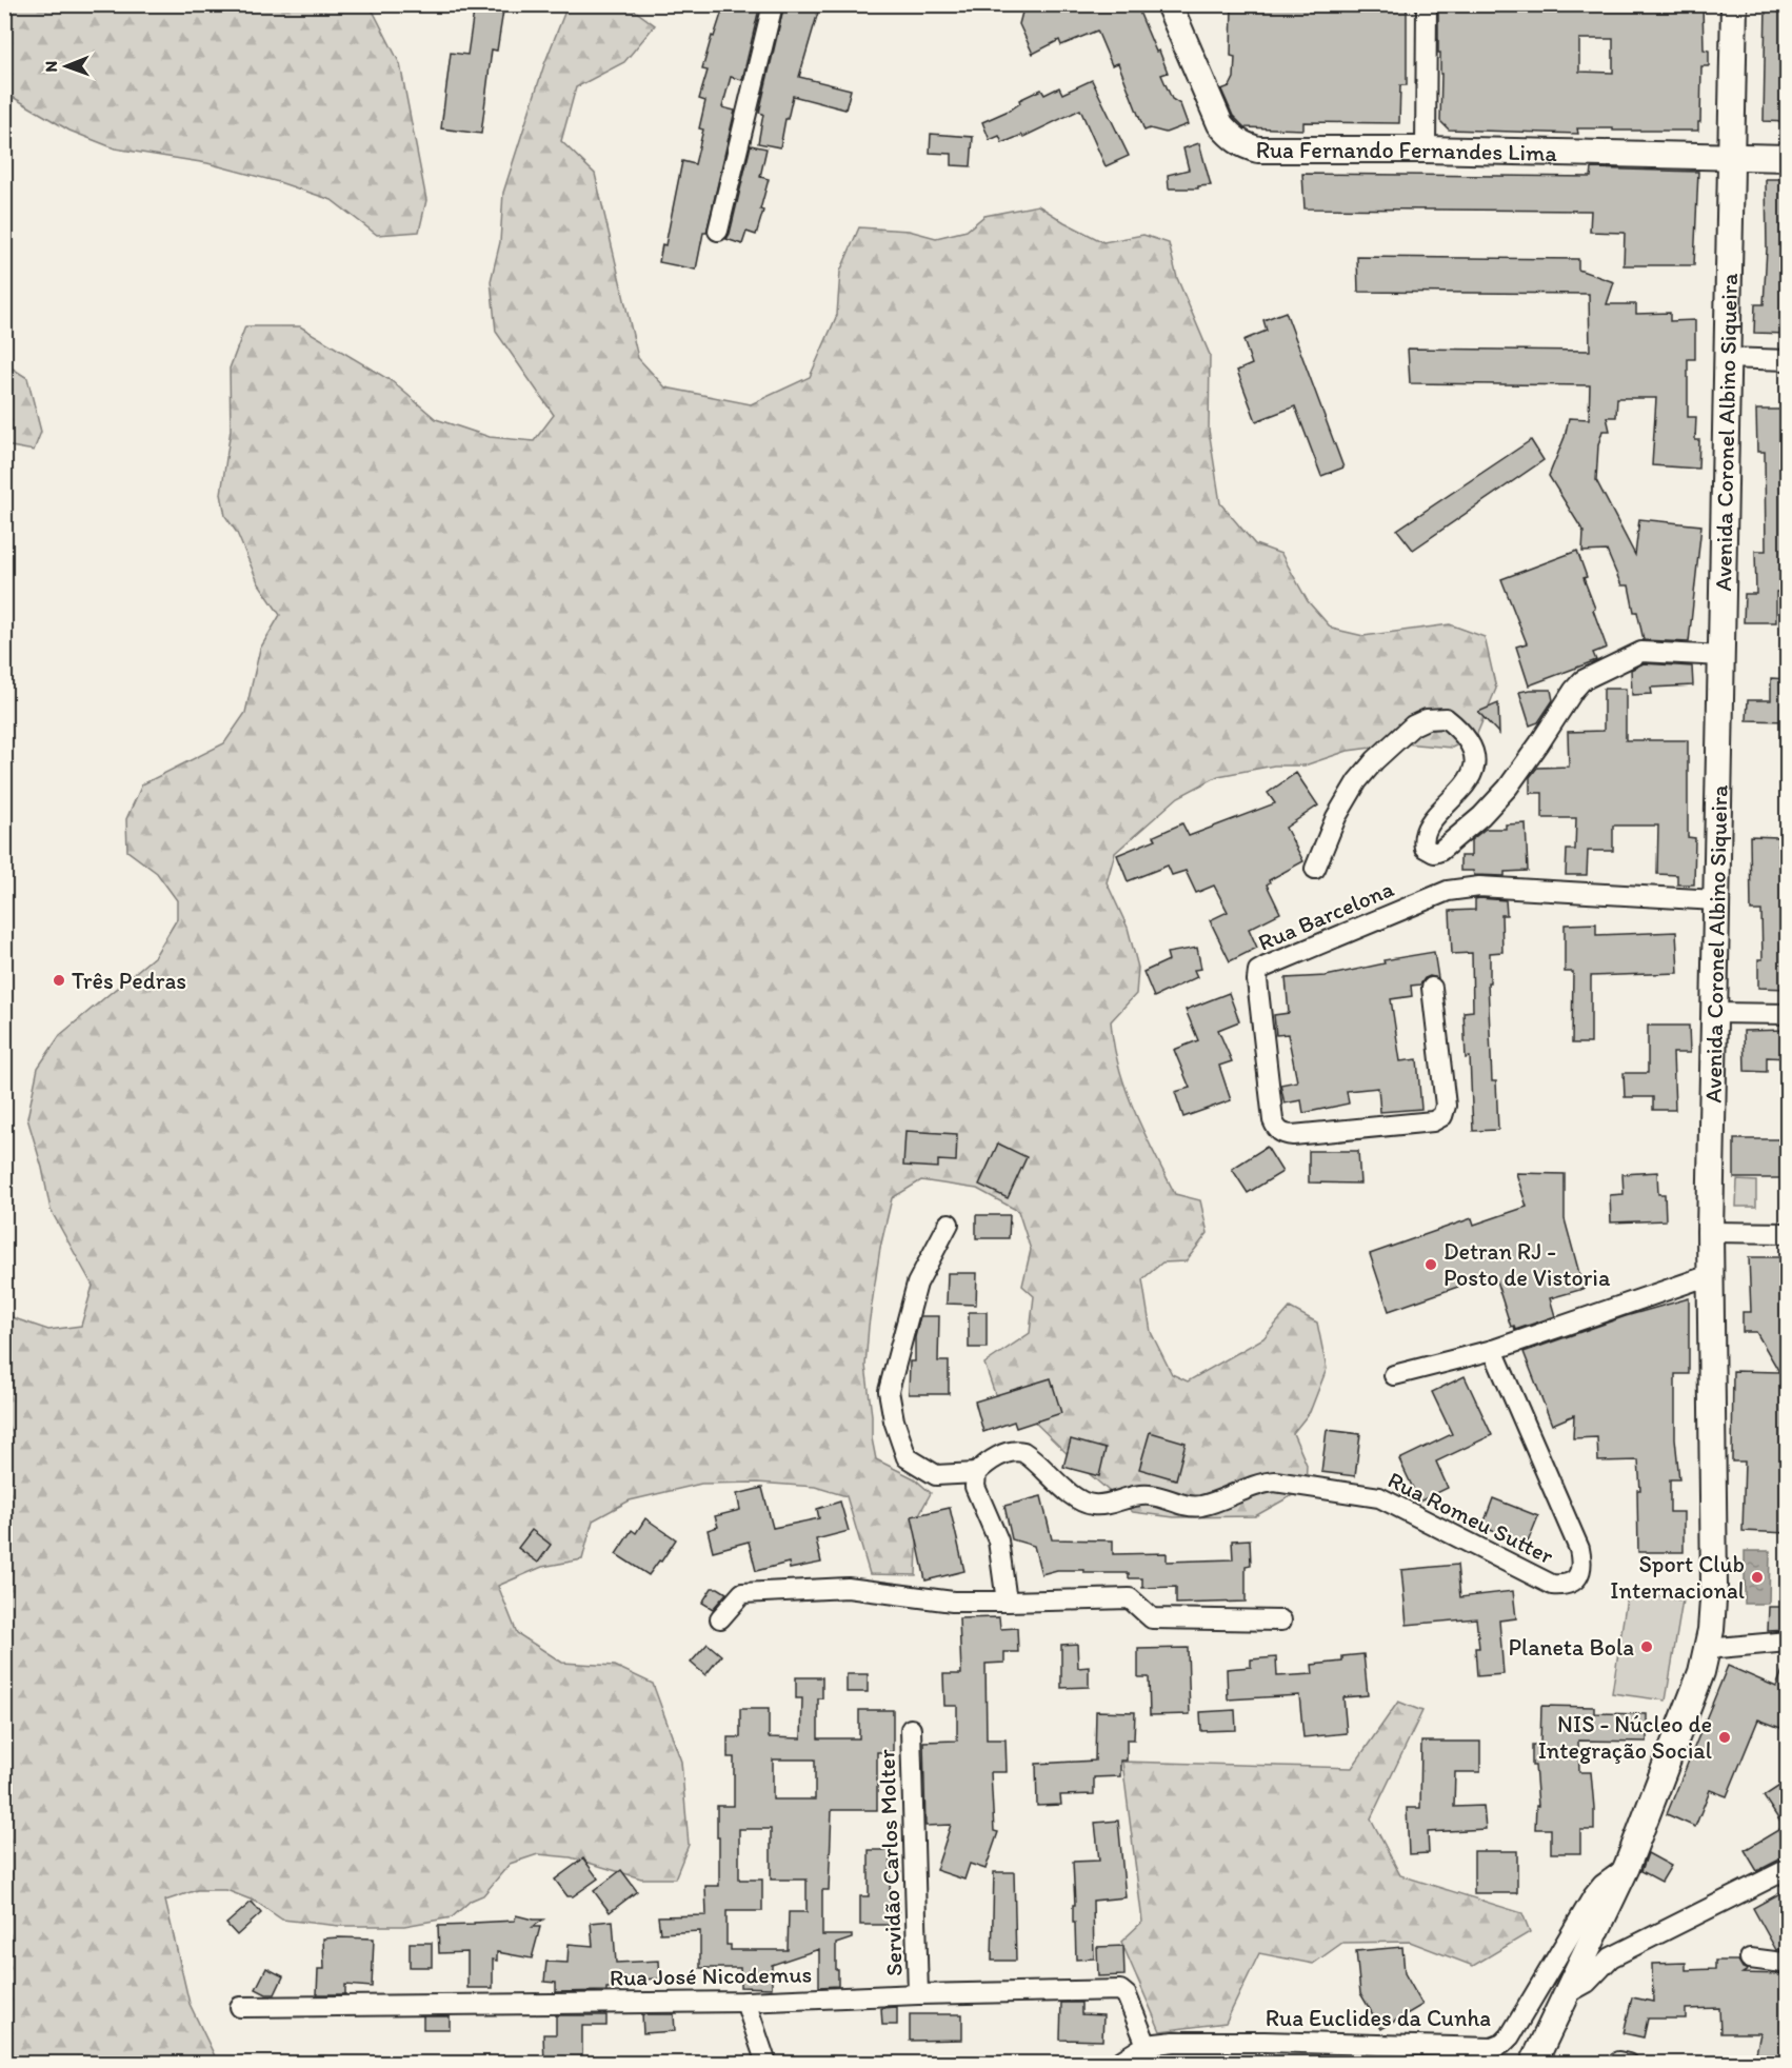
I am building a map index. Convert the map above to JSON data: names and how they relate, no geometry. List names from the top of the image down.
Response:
{
  "streets": {
    "main road": ["Rua Fernando Fernandes Lima", "Avenida Coronel Albino Siqueira"],
    "street": [
      "Rua Barcelona",
      "Rua Romeu Sutter",
      "Servidão Carlos Molter",
      "Rua José Nicodemus",
      "Rua Euclides da Cunha"
    ]
  },
  "crossings": [
    ["Rua Fernando Fernandes Lima", "Avenida Coronel Albino Siqueira"],
    ["Avenida Coronel Albino Siqueira", "Rua Barcelona"],
    ["Avenida Coronel Albino Siqueira", "Rua Euclides da Cunha"],
    ["Servidão Carlos Molter", "Rua José Nicodemus"],
    ["Rua José Nicodemus", "Rua Euclides da Cunha"]
  ],
  "places": [
    "Três Pedras",
    "Detran RJ - Posto de Vistoria",
    "Sport Club Internacional",
    "Planeta Bola",
    "NIS - Núcleo de Integração Social"
  ],
  "north": "left"
}
